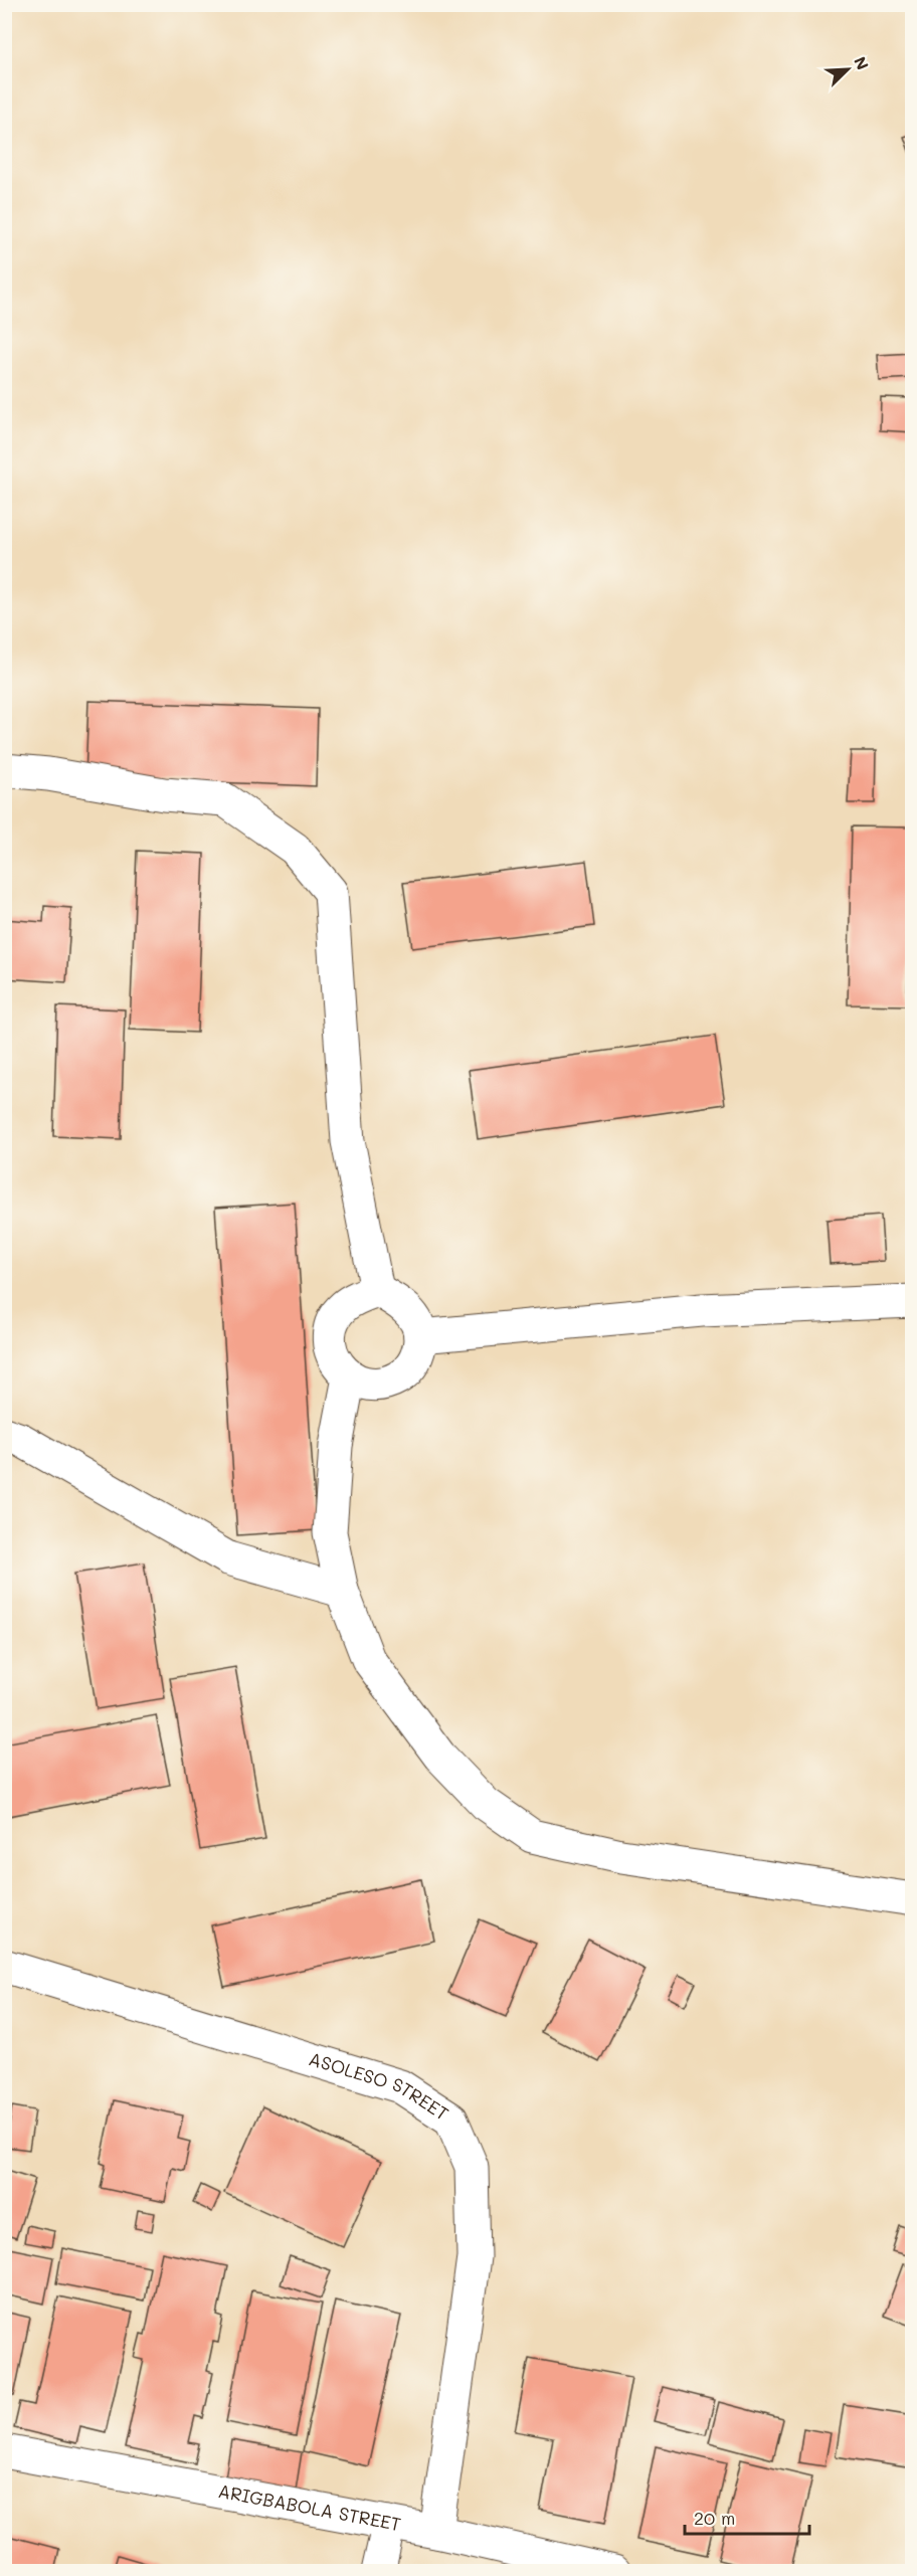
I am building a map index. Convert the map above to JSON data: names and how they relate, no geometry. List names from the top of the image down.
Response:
{
  "streets": {
    "street": ["ASOLESO STREET", "ARIGBABOLA STREET"]
  },
  "crossings": [
    ["ASOLESO STREET", "ARIGBABOLA STREET"]
  ],
  "scale_bar": "20 m",
  "north": "top right"
}
